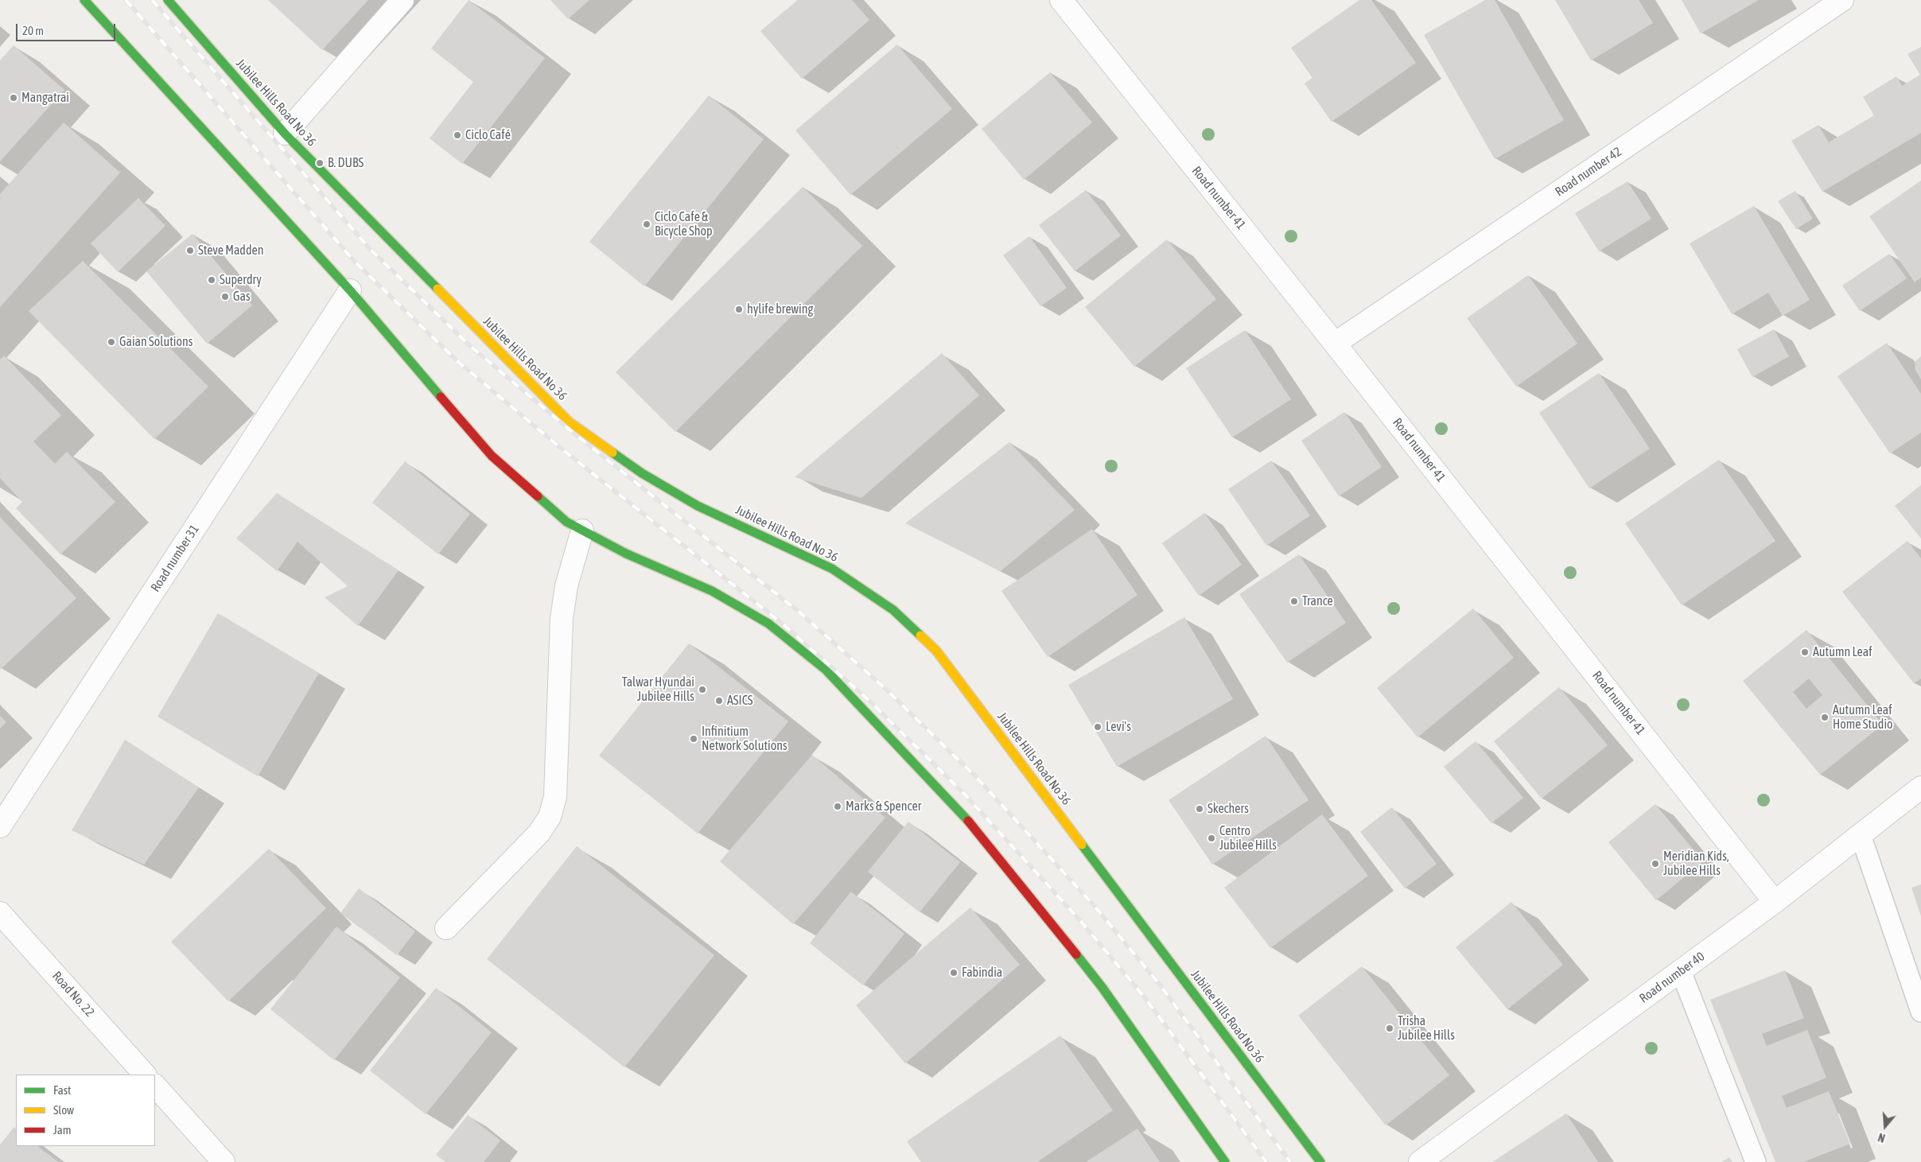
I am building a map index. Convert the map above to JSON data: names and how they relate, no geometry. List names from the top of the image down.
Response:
{
  "streets": {
    "main road": ["Jubilee Hills Road No 36"],
    "street": [
      "Road number 42",
      "Road number 41",
      "Road number 31",
      "Road number 40",
      "Road No. 22"
    ]
  },
  "crossings": [
    ["Road number 42", "Road number 41"],
    ["Road number 41", "Road number 40"]
  ],
  "places": [
    "Mangatrai",
    "Ciclo Café",
    "B. DUBS",
    "Ciclo Cafe & Bicycle Shop",
    "Steve Madden",
    "Superdry",
    "Gas",
    "hylife brewing",
    "Gaian Solutions",
    "Trance",
    "Autumn Leaf",
    "Talwar Hyundai Jubilee Hills",
    "ASICS",
    "Autumn Leaf Home Studio",
    "Levi's",
    "Infinitium Network Solutions",
    "Marks & Spencer",
    "Skechers",
    "Centro Jubilee Hills",
    "Meridian Kids, Jubilee Hills",
    "Fabindia",
    "Trisha Jubilee Hills"
  ],
  "legend": ["Fast", "Slow", "Jam"],
  "scale_bar": "20 m",
  "north": "bottom"
}
